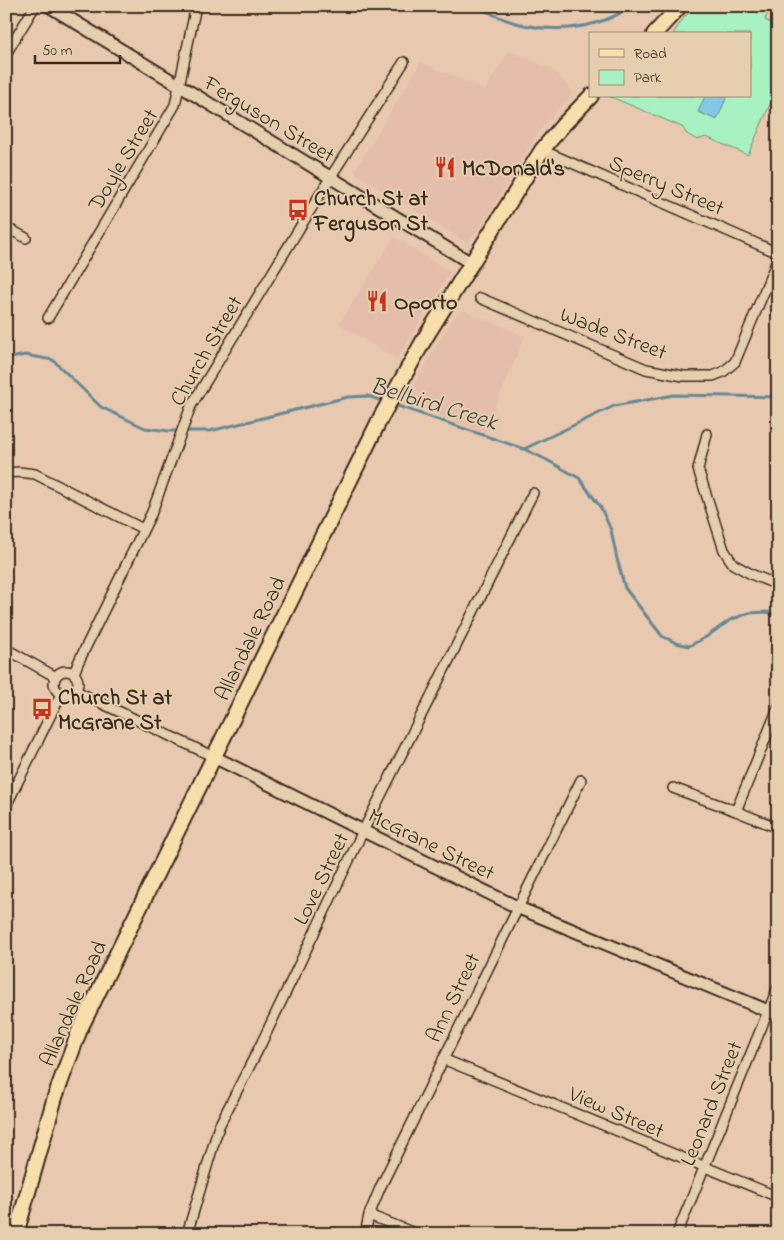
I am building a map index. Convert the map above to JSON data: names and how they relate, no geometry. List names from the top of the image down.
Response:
{
  "streets": {
    "main road": ["Allandale Road"],
    "street": [
      "Ferguson Street",
      "Doyle Street",
      "Sperry Street",
      "Wade Street",
      "Church Street",
      "McGrane Street",
      "Love Street",
      "Ann Street",
      "Leonard Street",
      "View Street"
    ]
  },
  "crossings": [
    ["Ferguson Street", "Doyle Street"],
    ["Ferguson Street", "Church Street"],
    ["Ferguson Street", "Allandale Road"],
    ["Sperry Street", "Allandale Road"],
    ["Church Street", "McGrane Street"],
    ["Allandale Road", "McGrane Street"],
    ["McGrane Street", "Love Street"],
    ["McGrane Street", "Ann Street"],
    ["McGrane Street", "Leonard Street"],
    ["Ann Street", "View Street"],
    ["Leonard Street", "View Street"]
  ],
  "water": ["Bellbird Creek"],
  "places": {
    "restaurant": ["McDonald's", "Oporto"],
    "bus stop": ["Church St at Ferguson St", "Church St at McGrane St"]
  },
  "legend": ["Road", "Park"],
  "scale_bar": "50 m"
}
